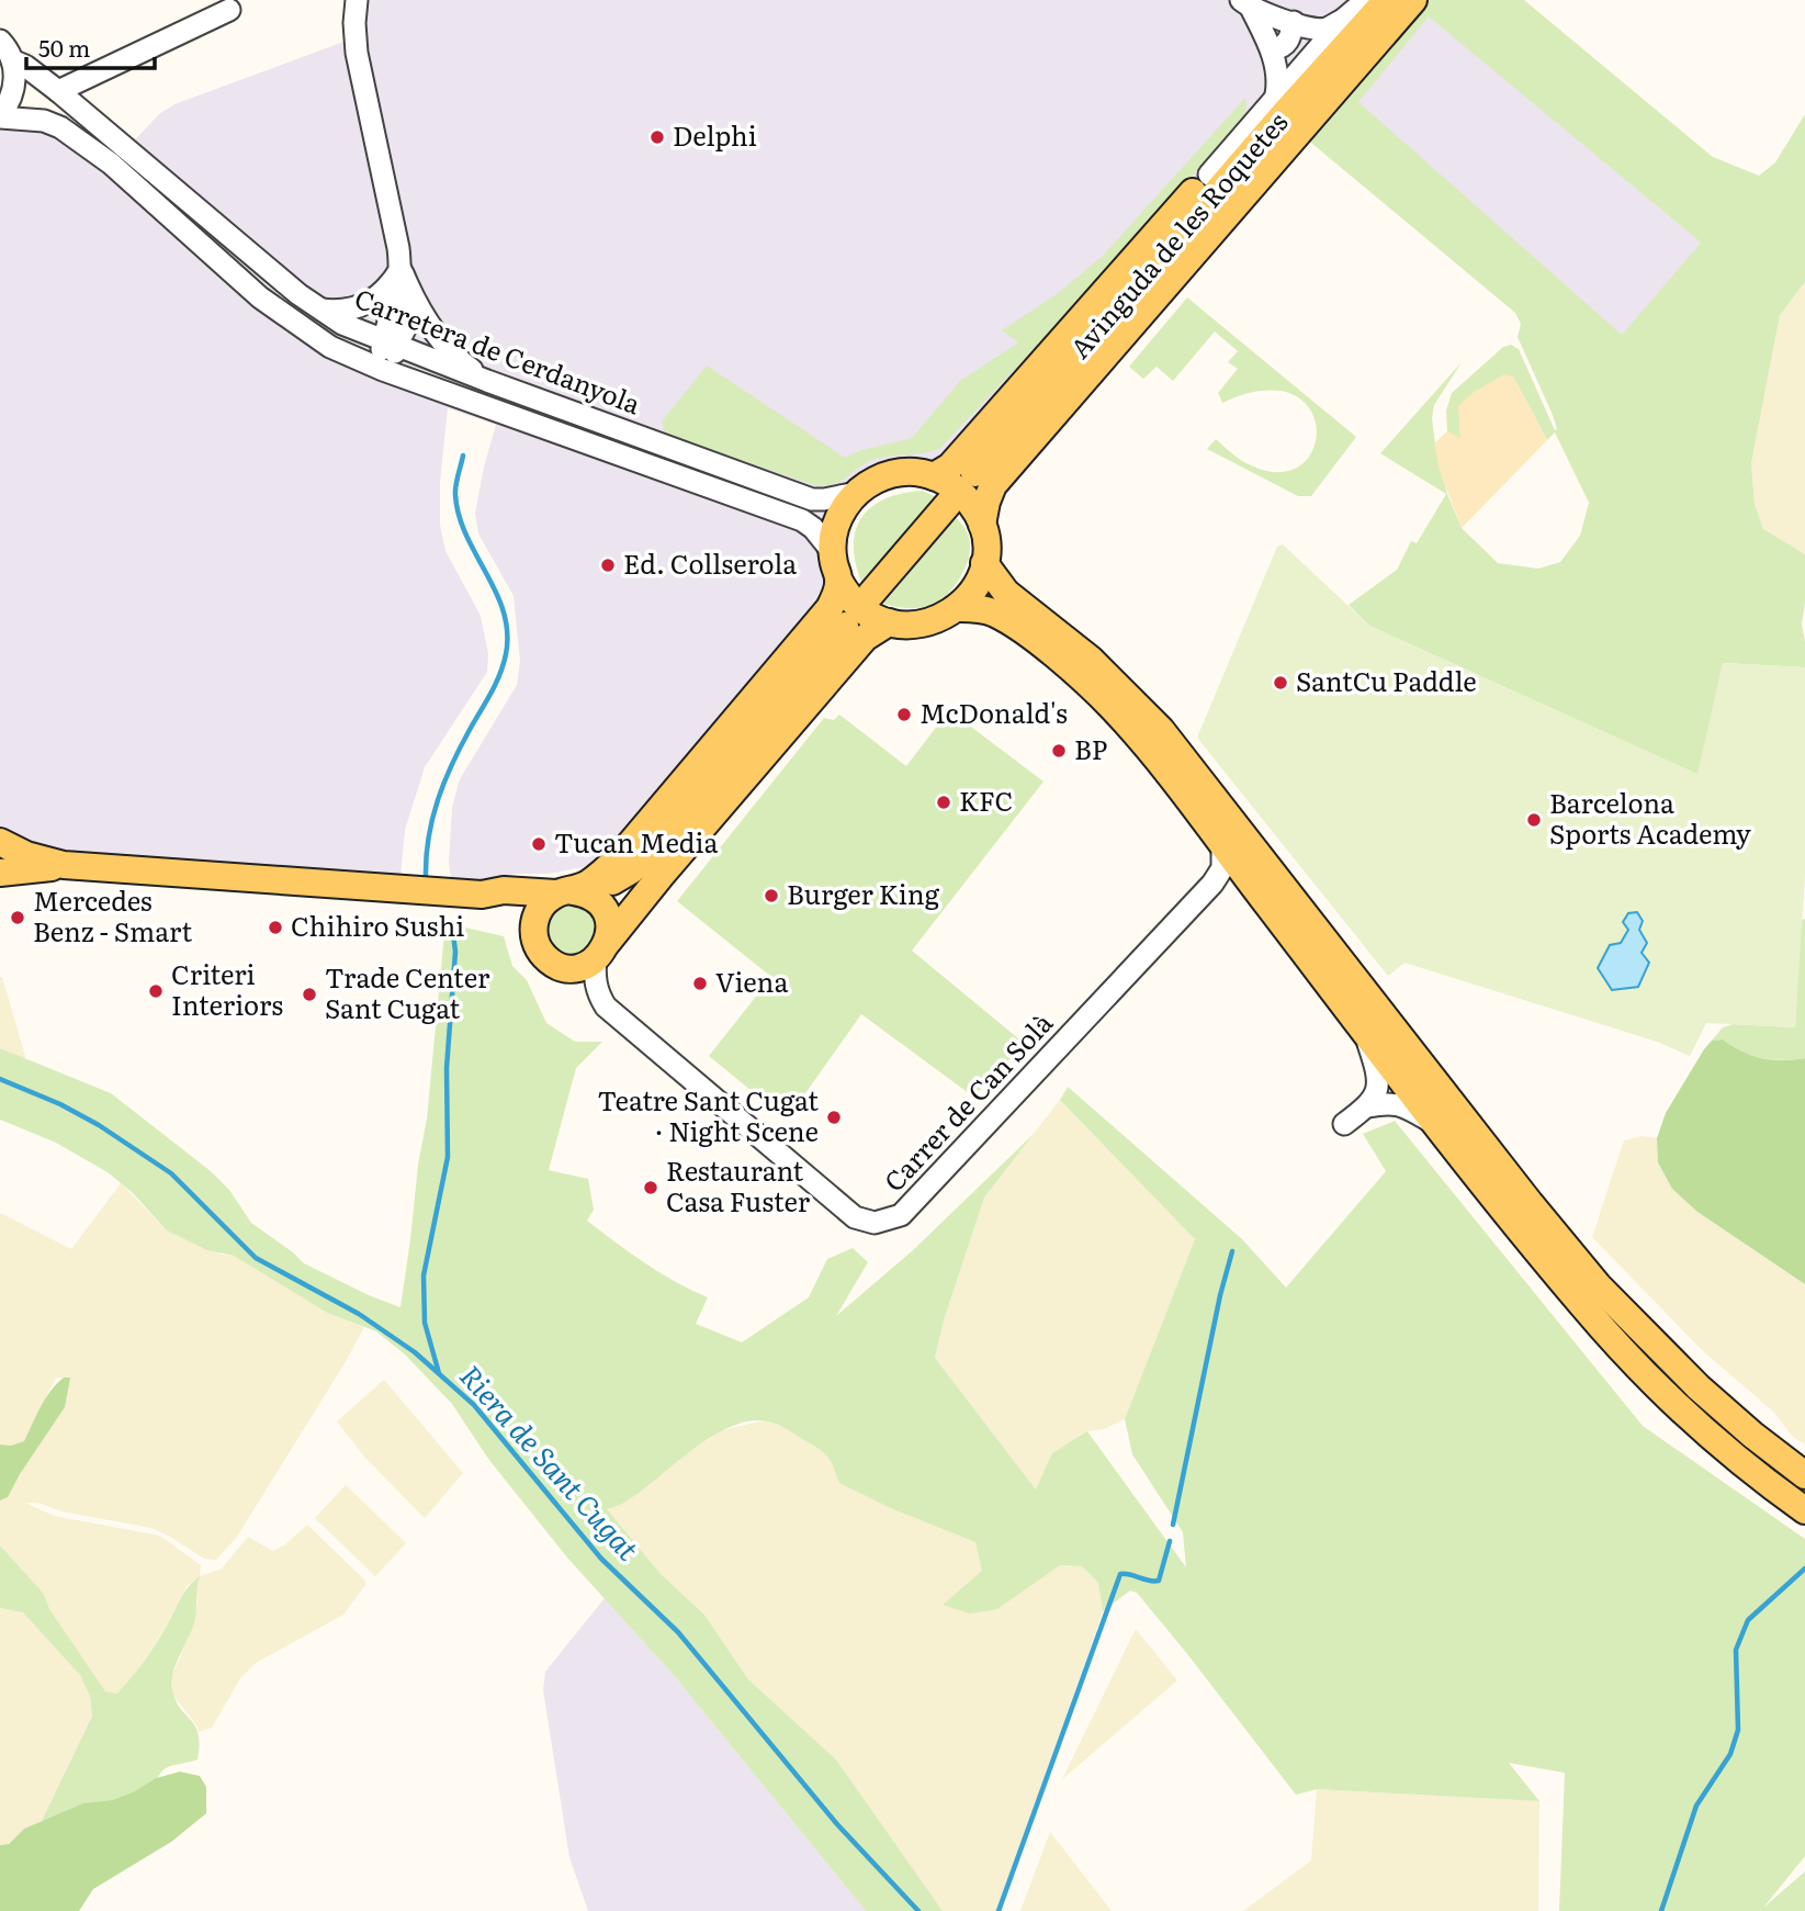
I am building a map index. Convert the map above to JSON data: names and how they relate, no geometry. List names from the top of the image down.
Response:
{
  "streets": {
    "main road": ["Avinguda de les Roquetes"],
    "street": ["Carretera de Cerdanyola", "Carrer de Can Solà"]
  },
  "water": ["Riera de Sant Cugat"],
  "places": [
    "Delphi",
    "Ed. Collserola",
    "SantCu Paddle",
    "McDonald's",
    "BP",
    "KFC",
    "Barcelona Sports Academy",
    "Tucan Media",
    "Burger King",
    "Mercedes Benz - Smart",
    "Chihiro Sushi",
    "Viena",
    "Criteri Interiors",
    "Trade Center Sant Cugat",
    "Teatre Sant Cugat · Night Scene",
    "Restaurant Casa Fuster"
  ],
  "scale_bar": "50 m"
}
